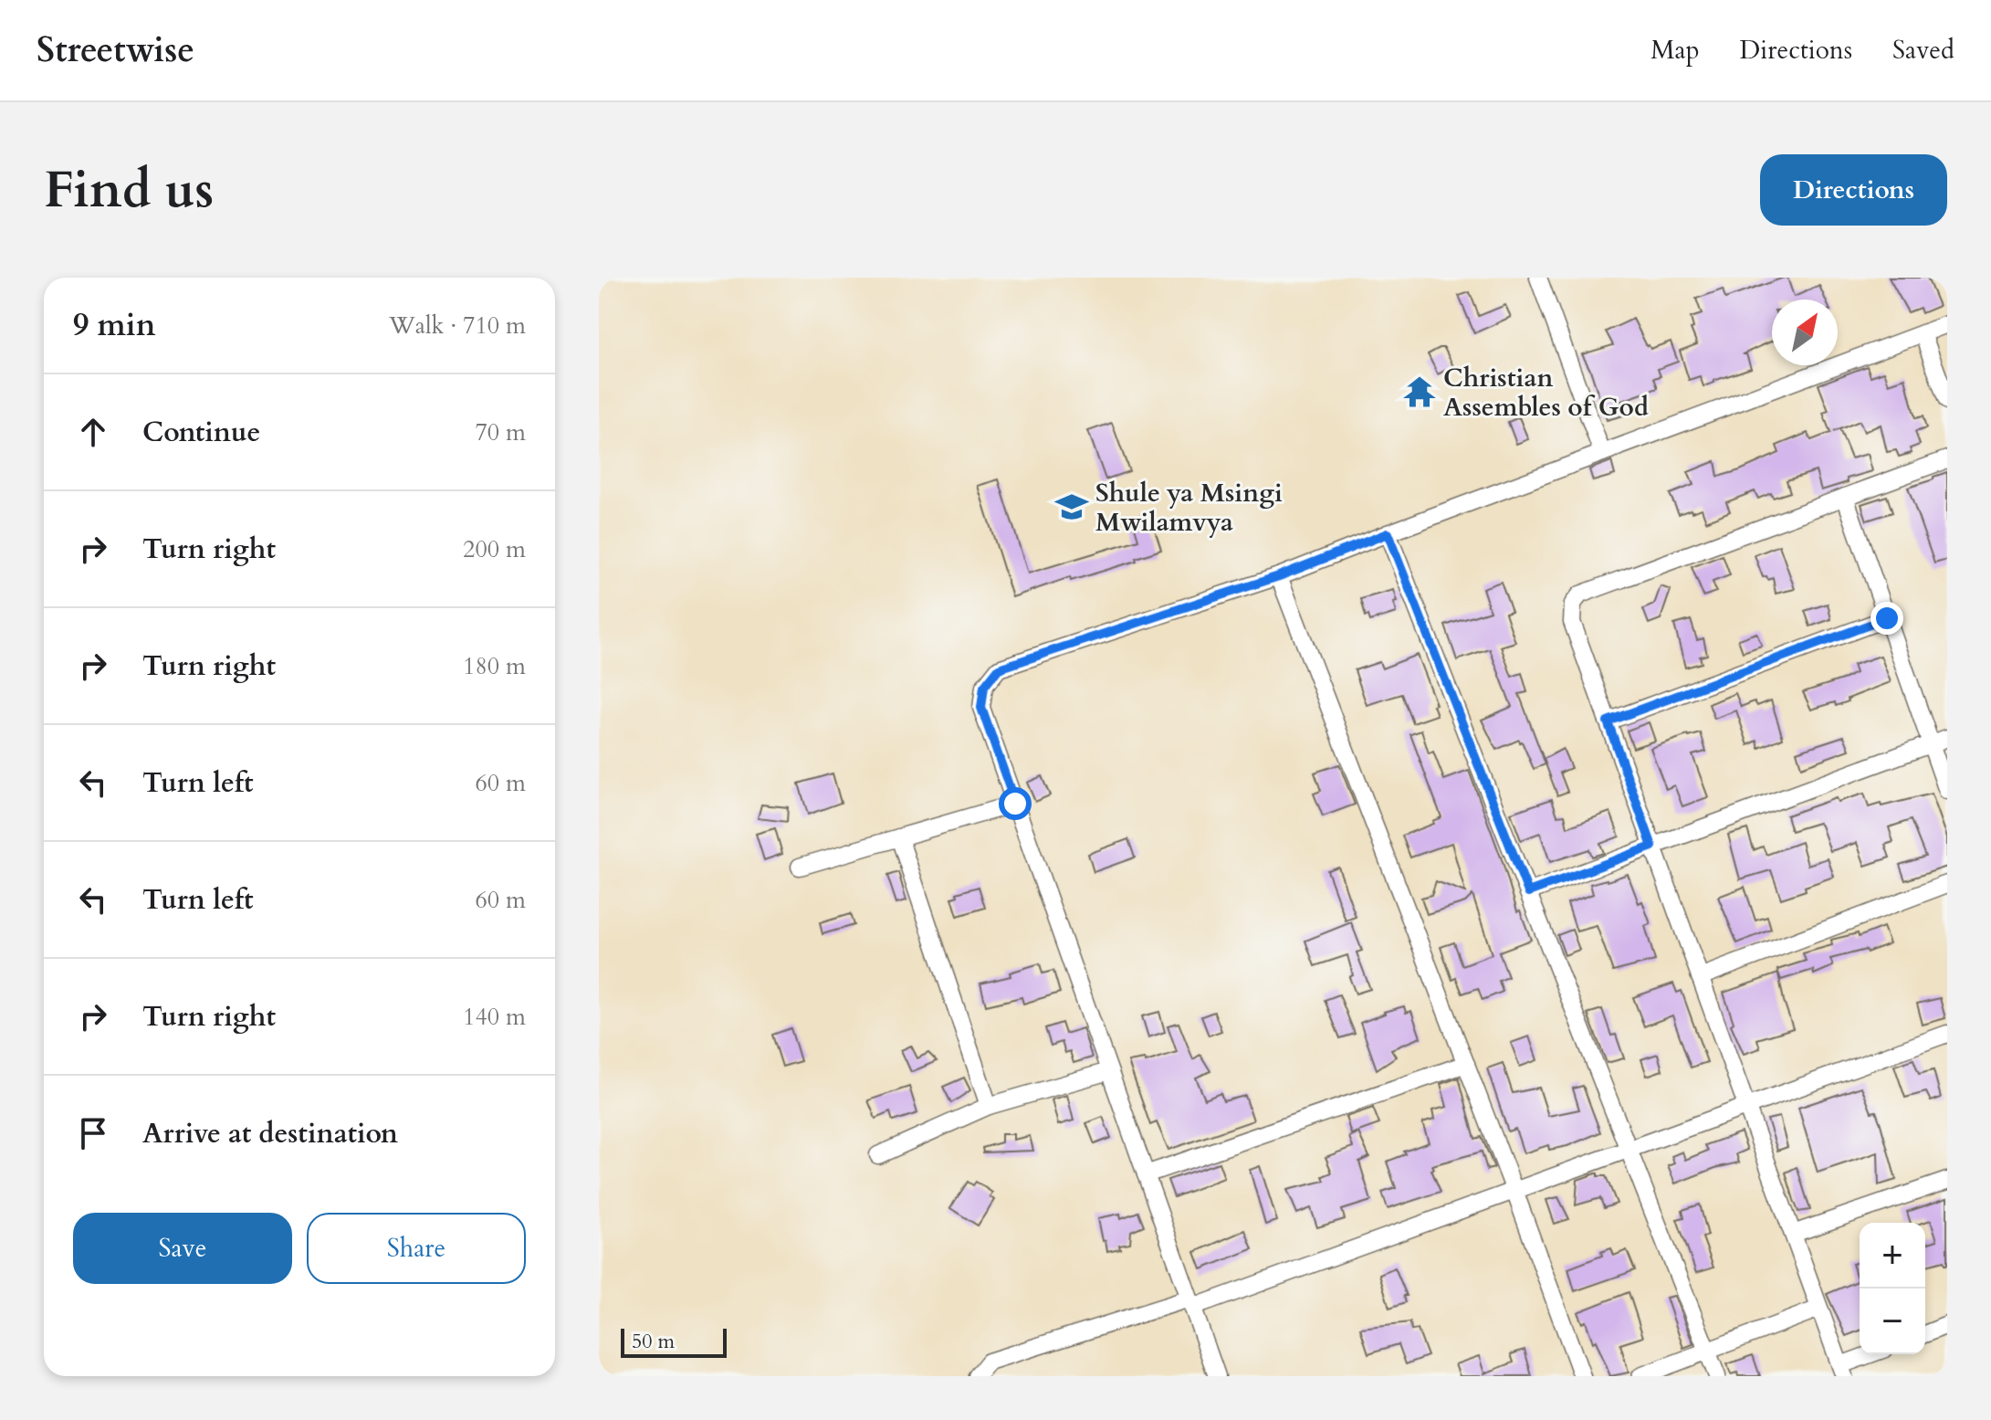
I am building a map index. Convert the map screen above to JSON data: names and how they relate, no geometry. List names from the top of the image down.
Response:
{
  "places": {
    "temple": ["Christian Assembles of God"],
    "school or university": ["Shule ya Msingi Mwilamvya"]
  },
  "scale_bar": "50 m",
  "north": "top right",
  "page": {
    "header": "Streetwise",
    "nav": ["Map", "Directions", "Saved"],
    "buttons": [
      "Directions",
      ["Save", "Share"]
    ],
    "title": "Find us",
    "heading": ["9 min", "Walk · 710 m"],
    "list": [
      ["Continue", "70 m"],
      ["Turn right", "200 m"],
      ["Turn right", "180 m"],
      ["Turn left", "60 m"],
      ["Turn left", "60 m"],
      ["Turn right", "140 m"],
      "Arrive at destination"
    ],
    "map_buttons": ["+", "−"],
    "scale": "50 m"
  }
}
